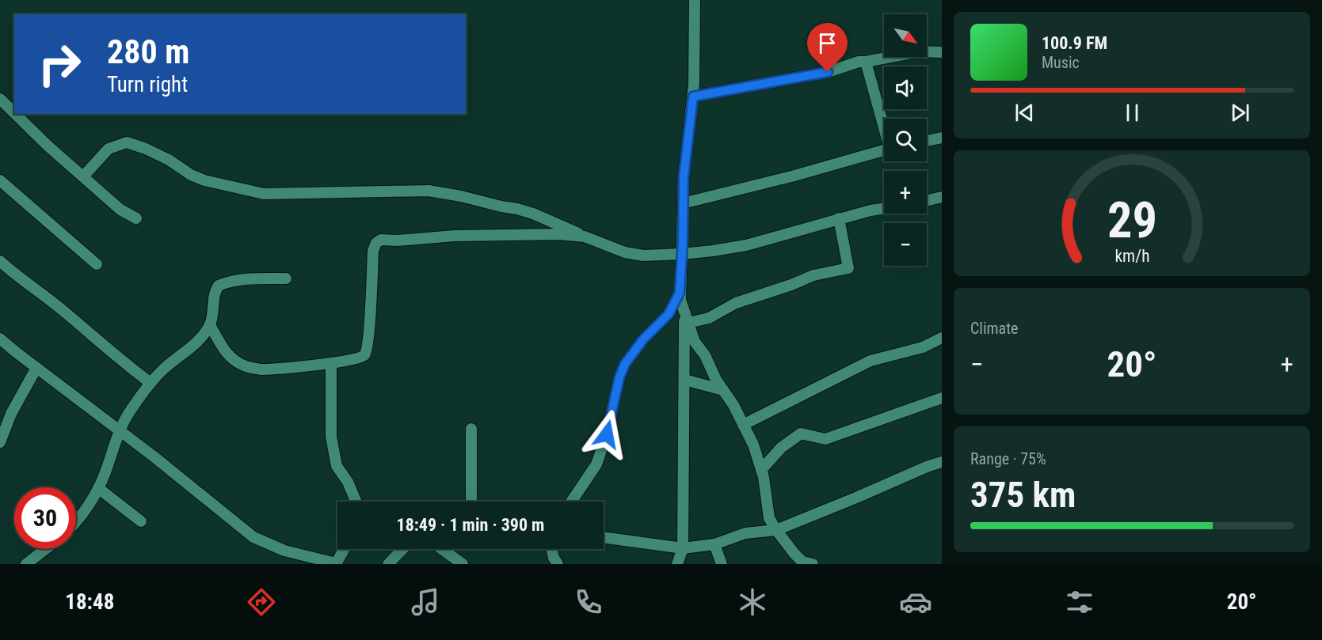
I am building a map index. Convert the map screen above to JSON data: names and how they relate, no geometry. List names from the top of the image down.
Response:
{
  "north": "bottom right",
  "page": {
    "map_buttons": ["+", "−"],
    "turn": ["280 m", "Turn right"],
    "song": ["100.9 FM", "Music"],
    "tile": [
      "Climate",
      ["Range · 75%", "375 km"]
    ],
    "heat": ["−", "20°", "+"],
    "limit": "30",
    "trip": "18:49 · 1 min · 390 m",
    "tabs": ["18:48", "20°"],
    "gauge": ["29", "km/h"]
  }
}
